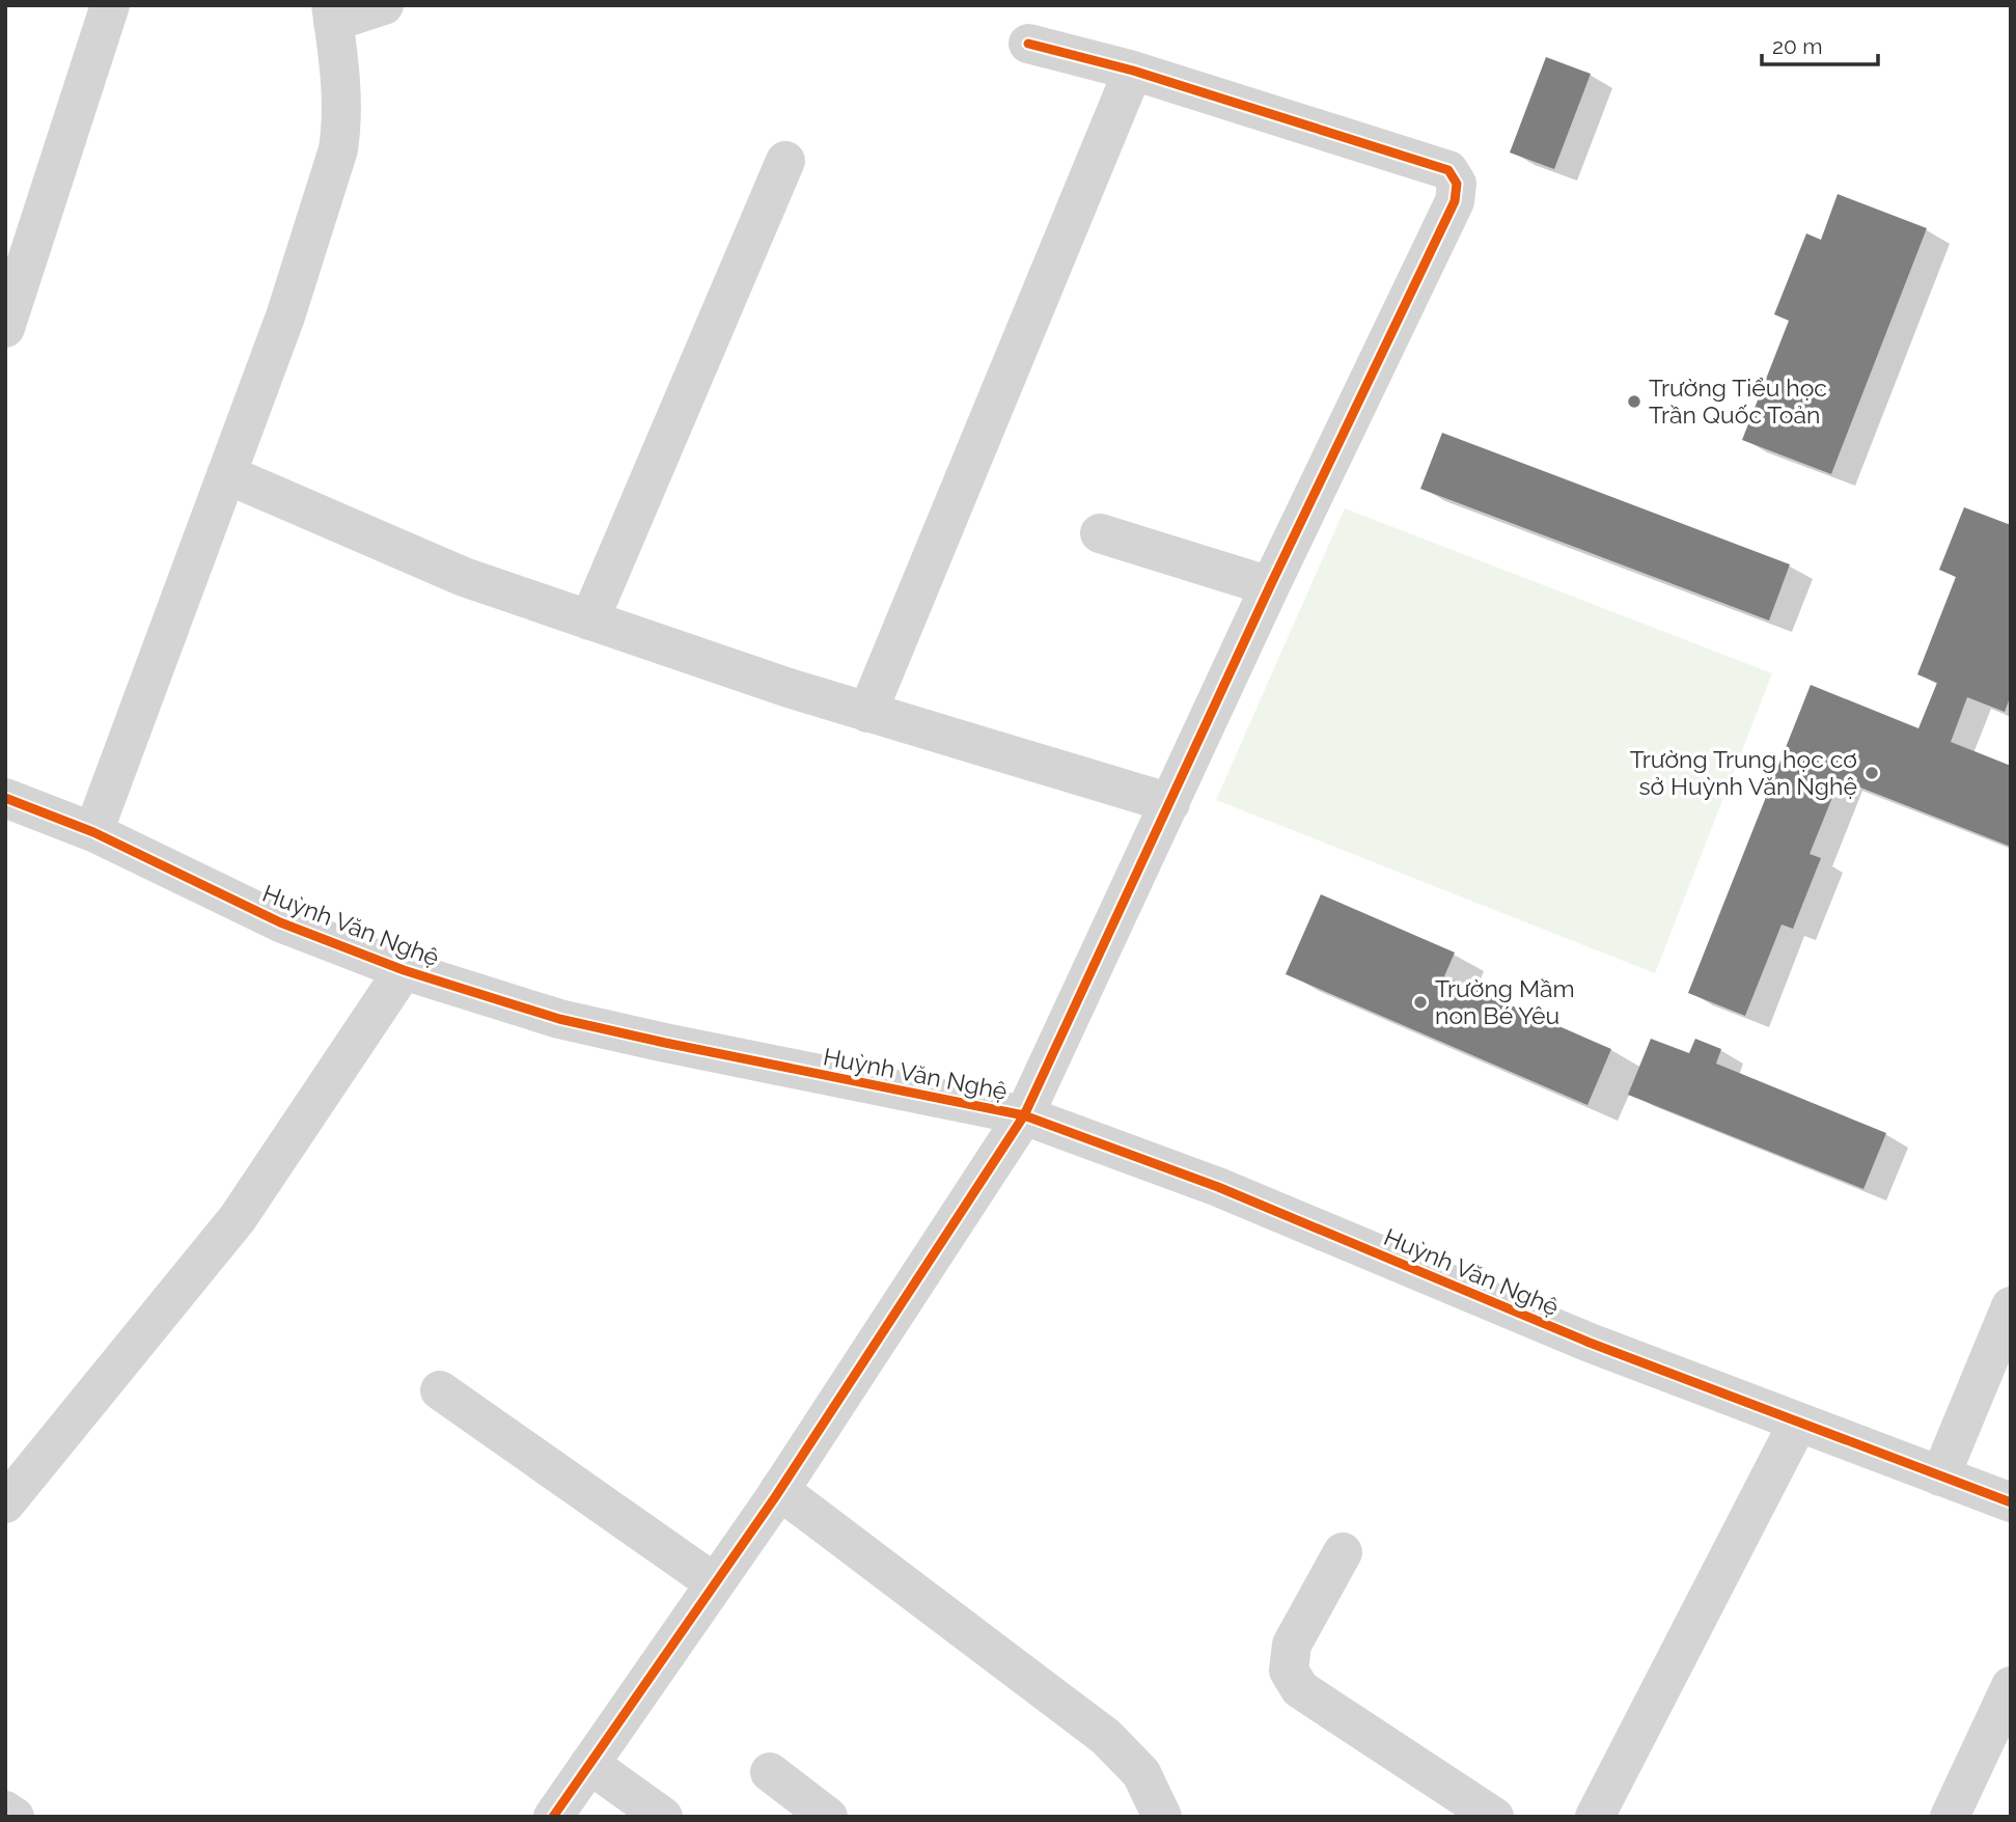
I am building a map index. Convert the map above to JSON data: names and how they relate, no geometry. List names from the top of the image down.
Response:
{
  "streets": {
    "street": ["Huỳnh Văn Nghệ"]
  },
  "places": ["Trường Tiểu học Trần Quốc Toản", "Trường Trung học cơ sở Huỳnh Văn Nghệ", "Trường Mầm non Bé Yêu"],
  "scale_bar": "20 m"
}
